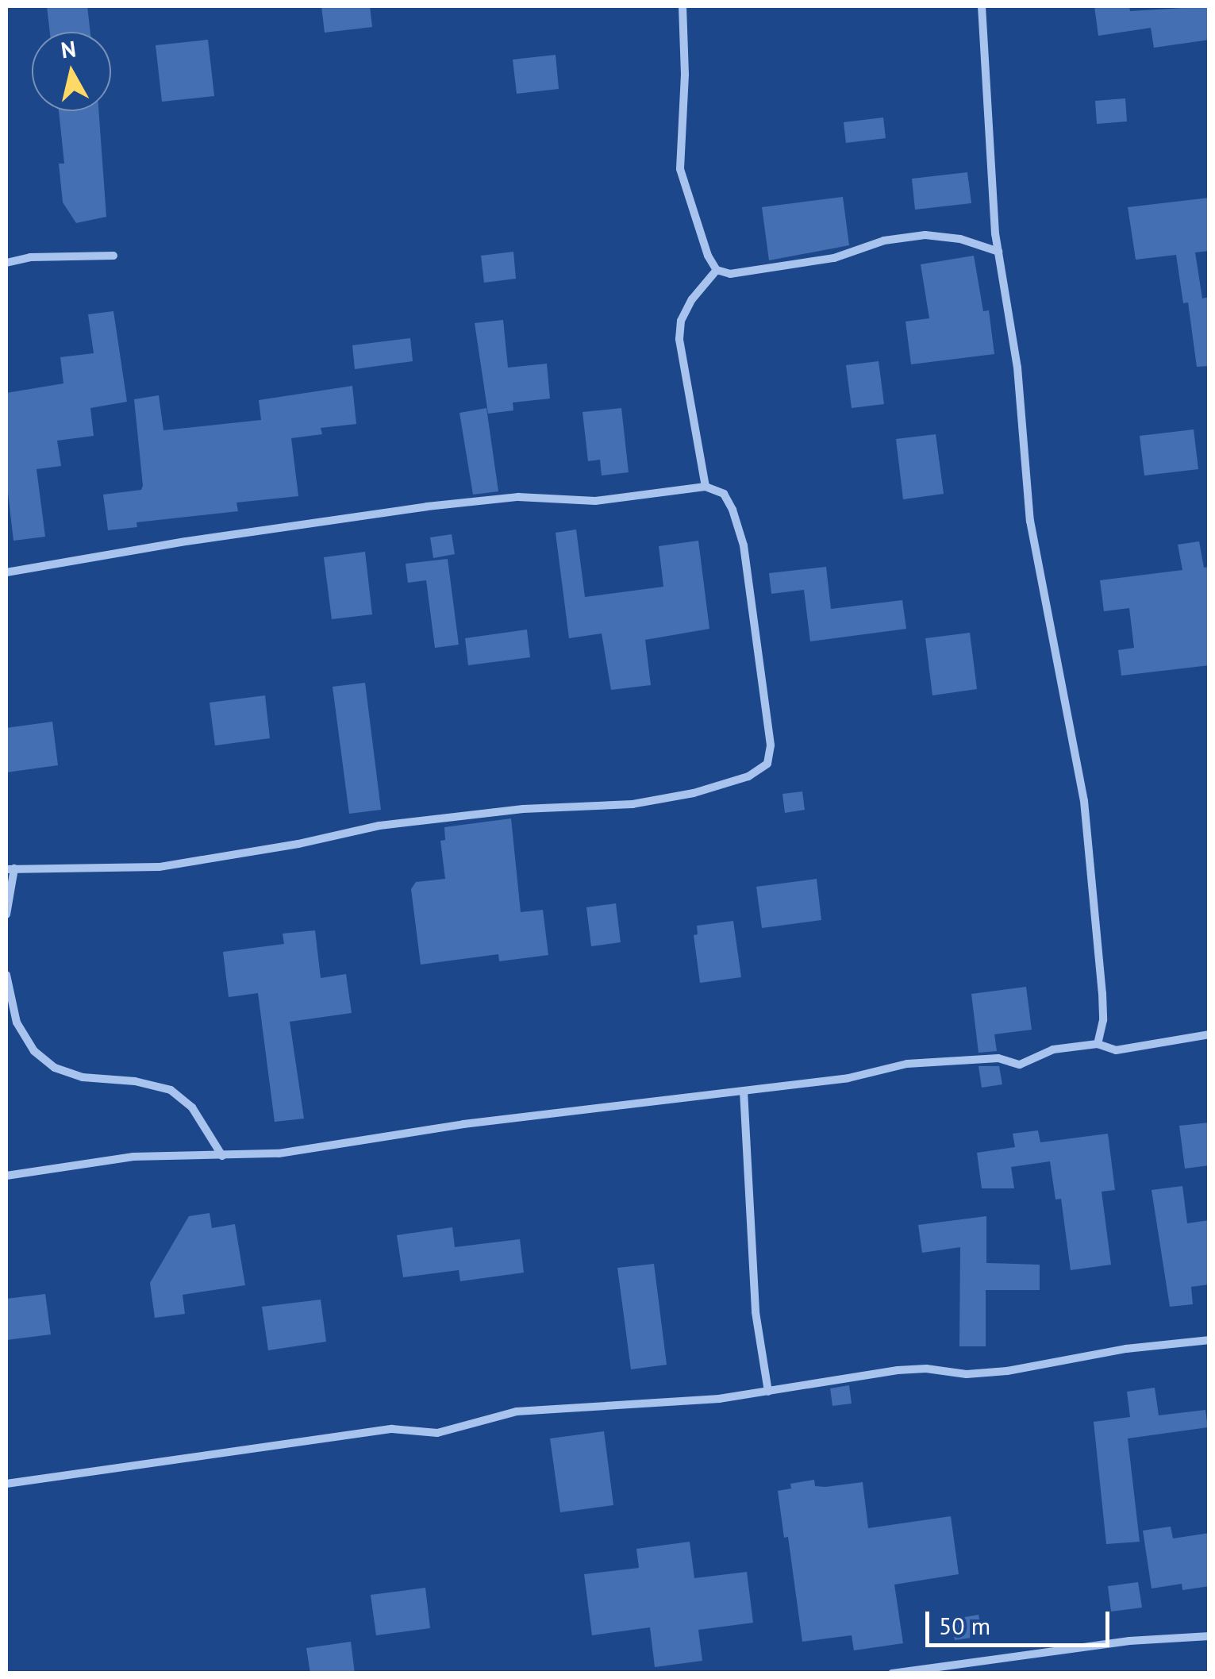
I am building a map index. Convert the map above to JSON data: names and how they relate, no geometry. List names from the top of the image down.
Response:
{
  "scale_bar": "50 m",
  "north": "top"
}
